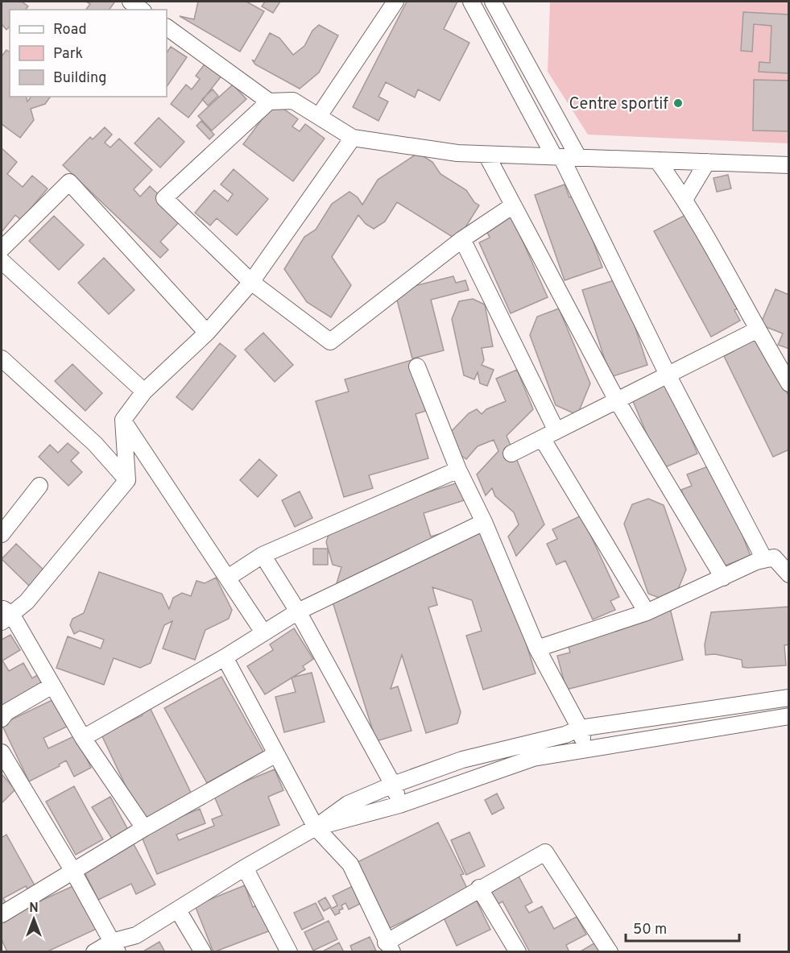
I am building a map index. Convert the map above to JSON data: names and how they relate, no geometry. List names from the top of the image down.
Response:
{
  "places": ["Centre sportif"],
  "legend": ["Road", "Park", "Building"],
  "scale_bar": "50 m",
  "north": "top"
}
